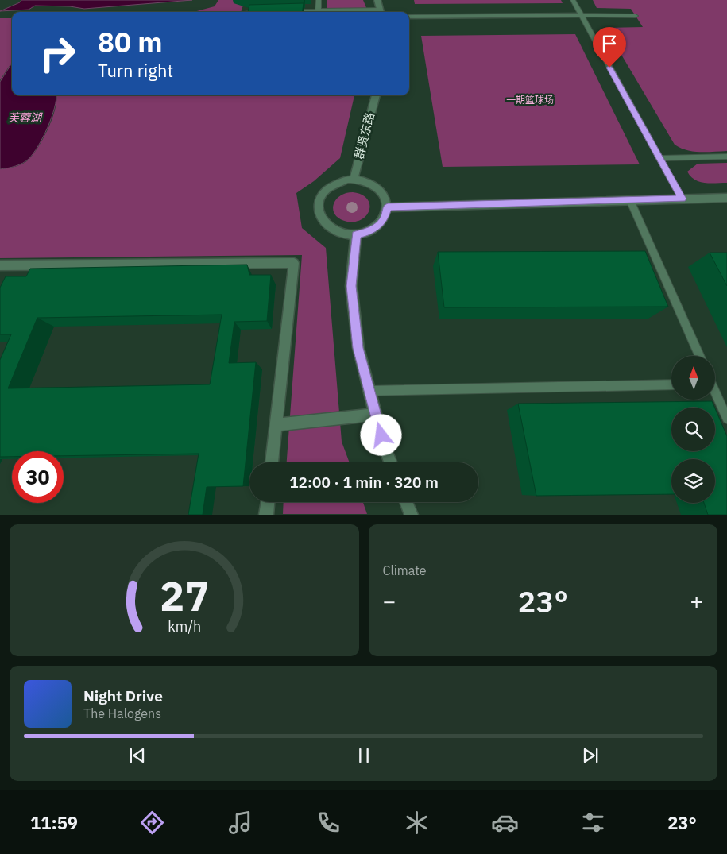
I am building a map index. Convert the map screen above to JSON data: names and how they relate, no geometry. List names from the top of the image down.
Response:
{
  "streets": {
    "street": ["群贤东路"]
  },
  "water": ["芙蓉湖"],
  "parks": ["一期篮球场"],
  "north": "top",
  "page": {
    "turn": ["80 m", "Turn right"],
    "limit": "30",
    "trip": "12:00 · 1 min · 320 m",
    "tile": "Climate",
    "heat": ["−", "23°", "+"],
    "song": ["Night Drive", "The Halogens"],
    "tabs": ["11:59", "23°"],
    "gauge": ["27", "km/h"]
  }
}
